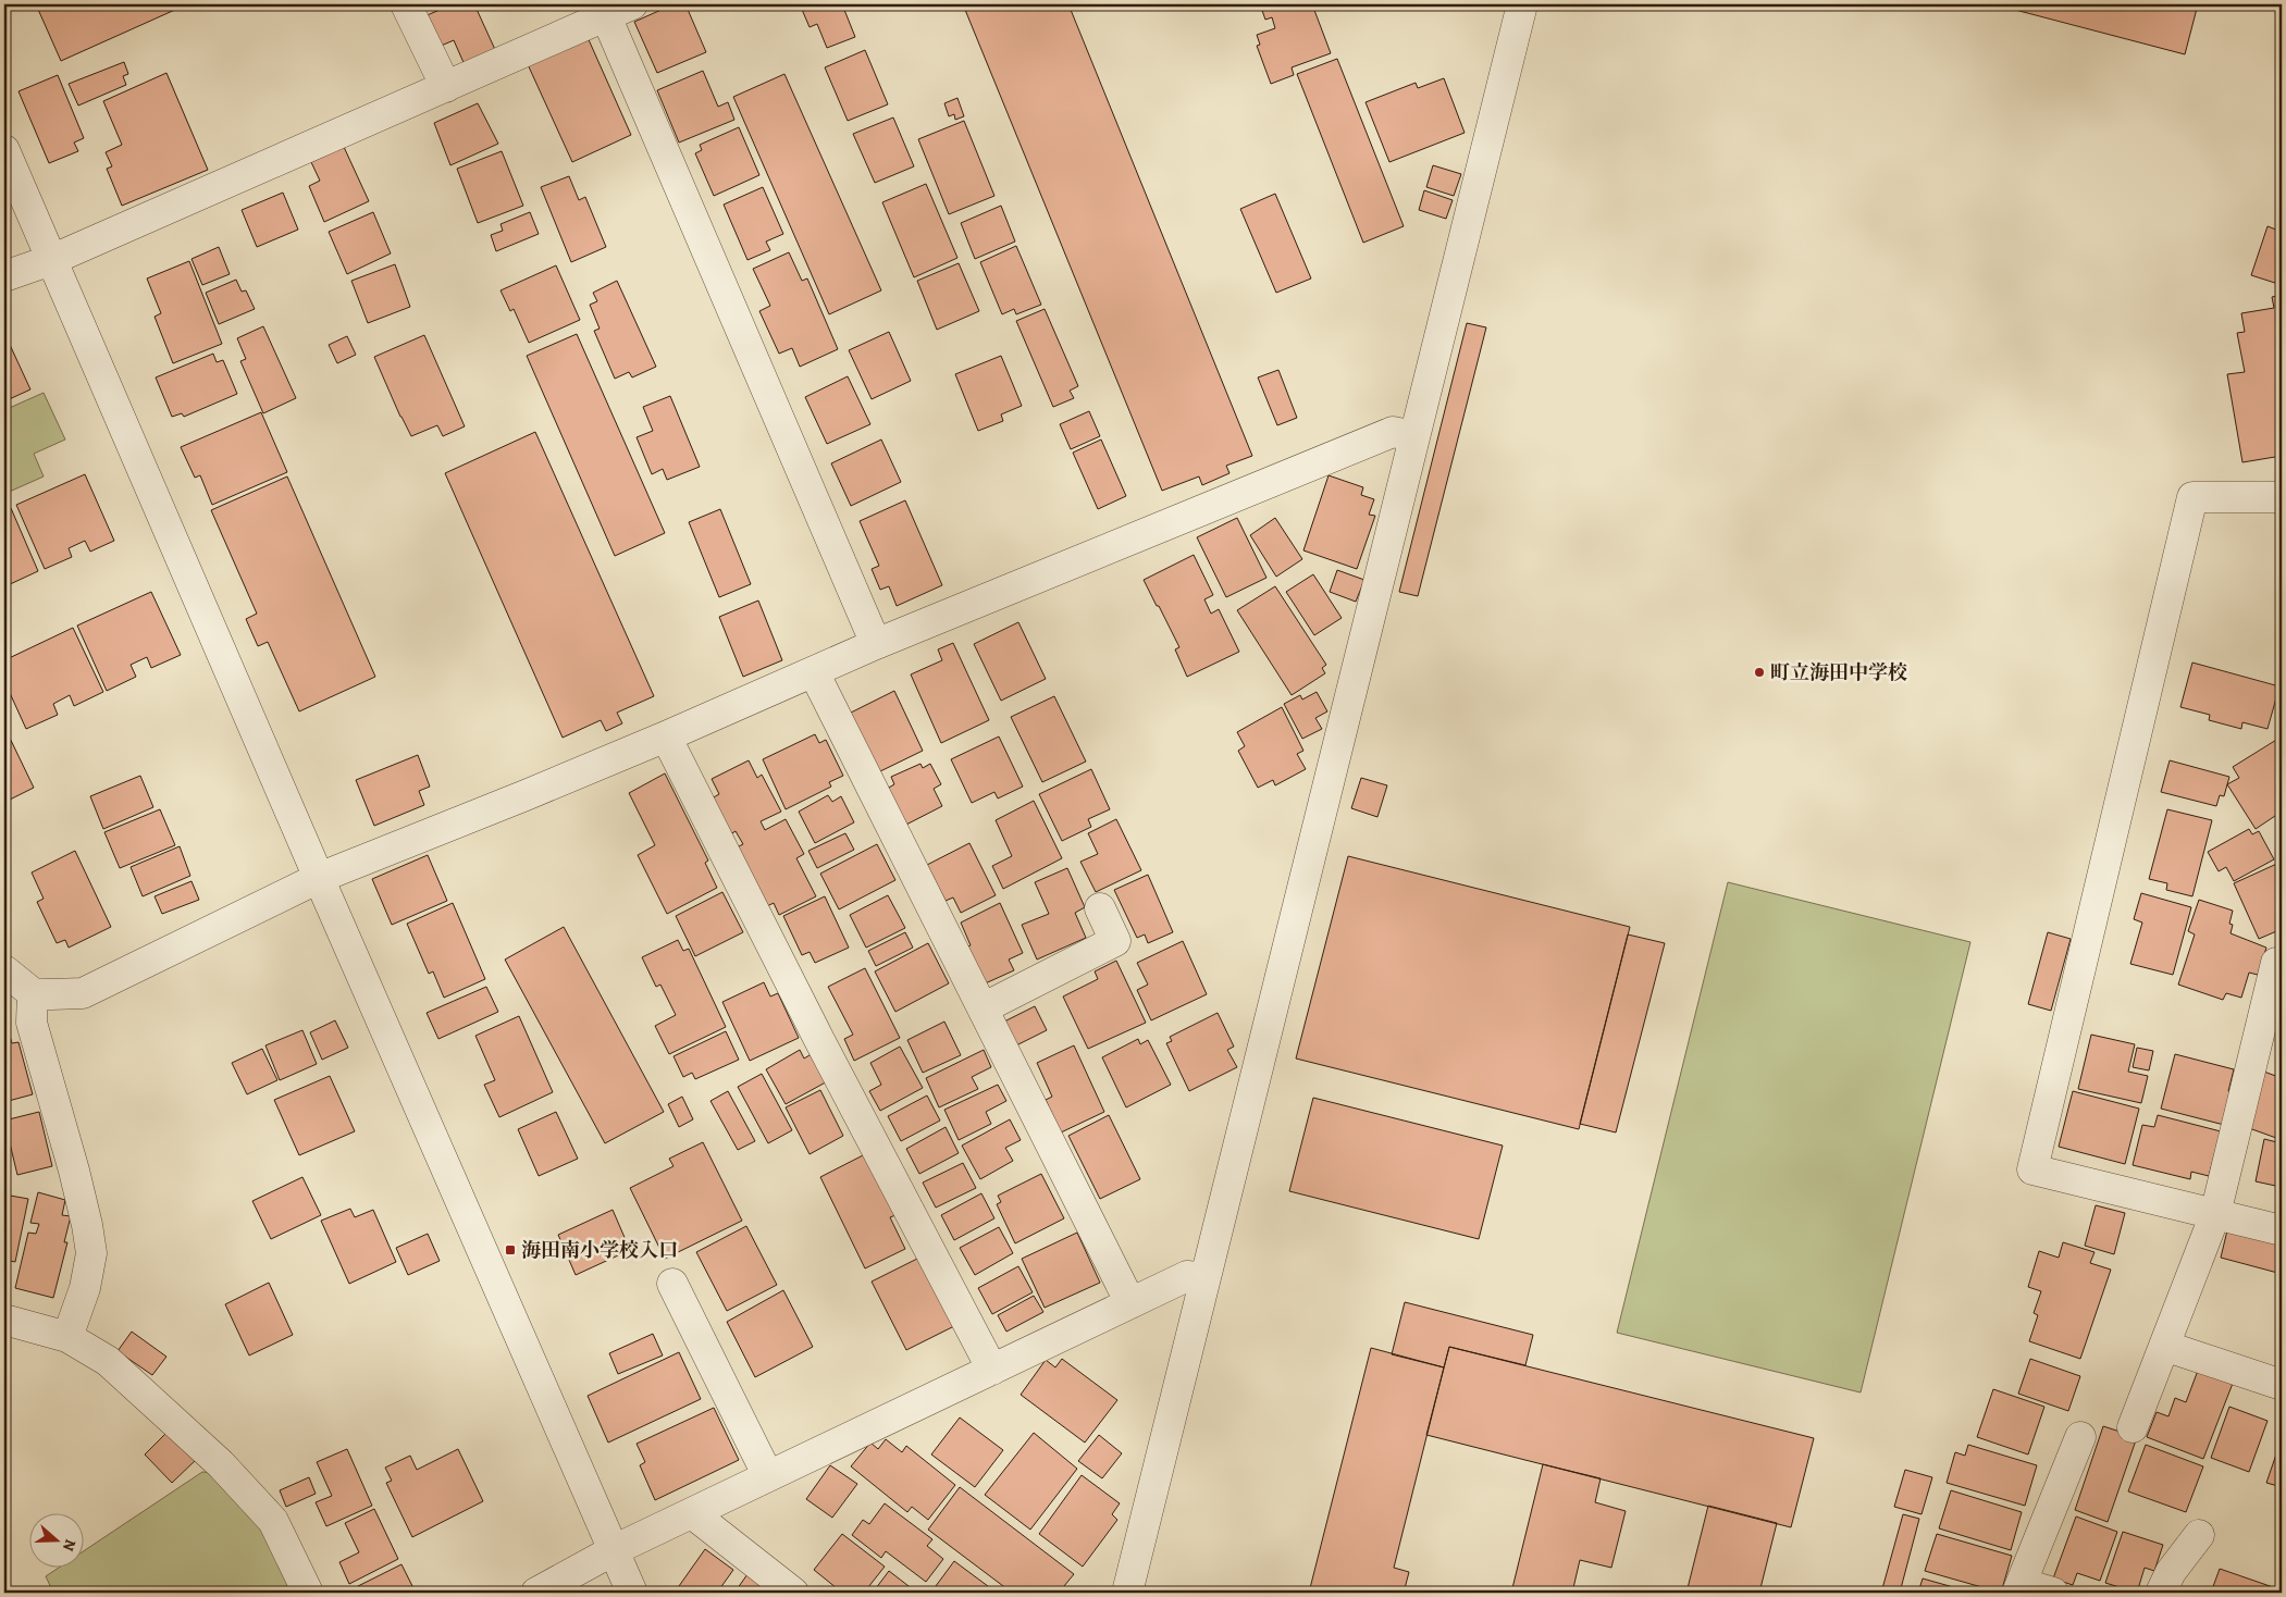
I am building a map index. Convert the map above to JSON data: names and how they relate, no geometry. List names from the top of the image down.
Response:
{
  "places": {
    "other": ["町立海田中学校"],
    "transit": ["海田南小学校入口"]
  },
  "north": "right"
}
